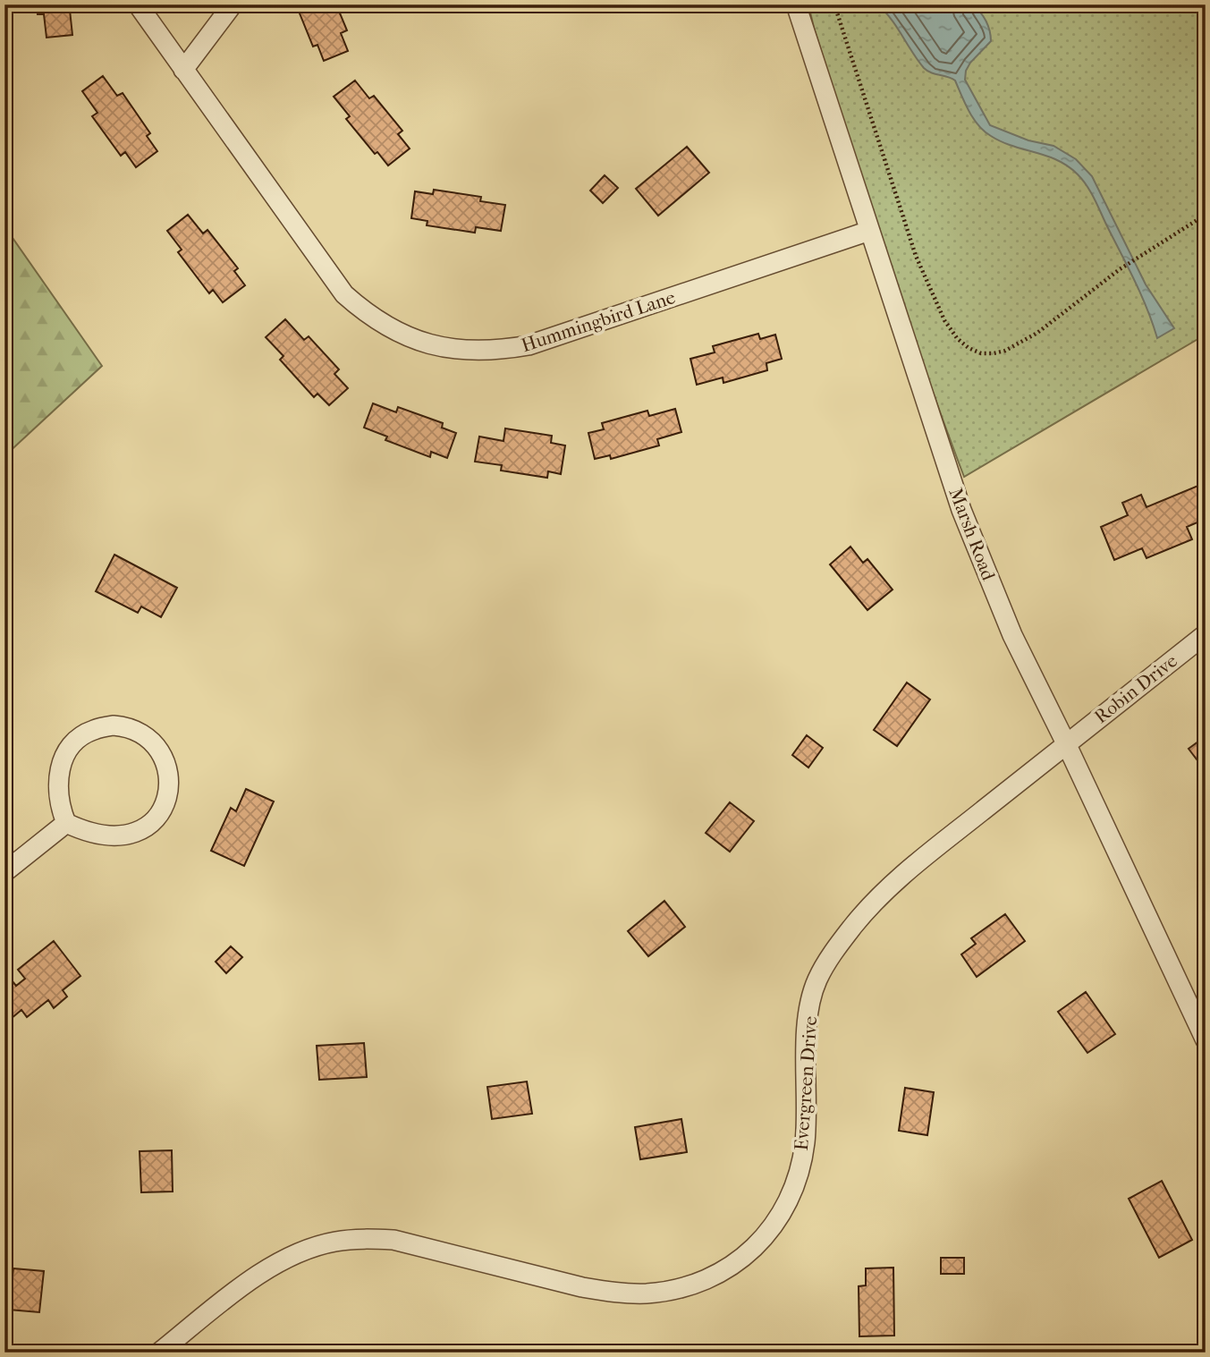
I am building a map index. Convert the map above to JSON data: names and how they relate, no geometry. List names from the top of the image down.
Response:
{
  "streets": {
    "street": [
      "Hummingbird Lane",
      "Marsh Road",
      "Robin Drive",
      "Evergreen Drive"
    ]
  },
  "crossings": [
    ["Hummingbird Lane", "Marsh Road"],
    ["Marsh Road", "Robin Drive"],
    ["Marsh Road", "Evergreen Drive"],
    ["Robin Drive", "Evergreen Drive"]
  ]
}
